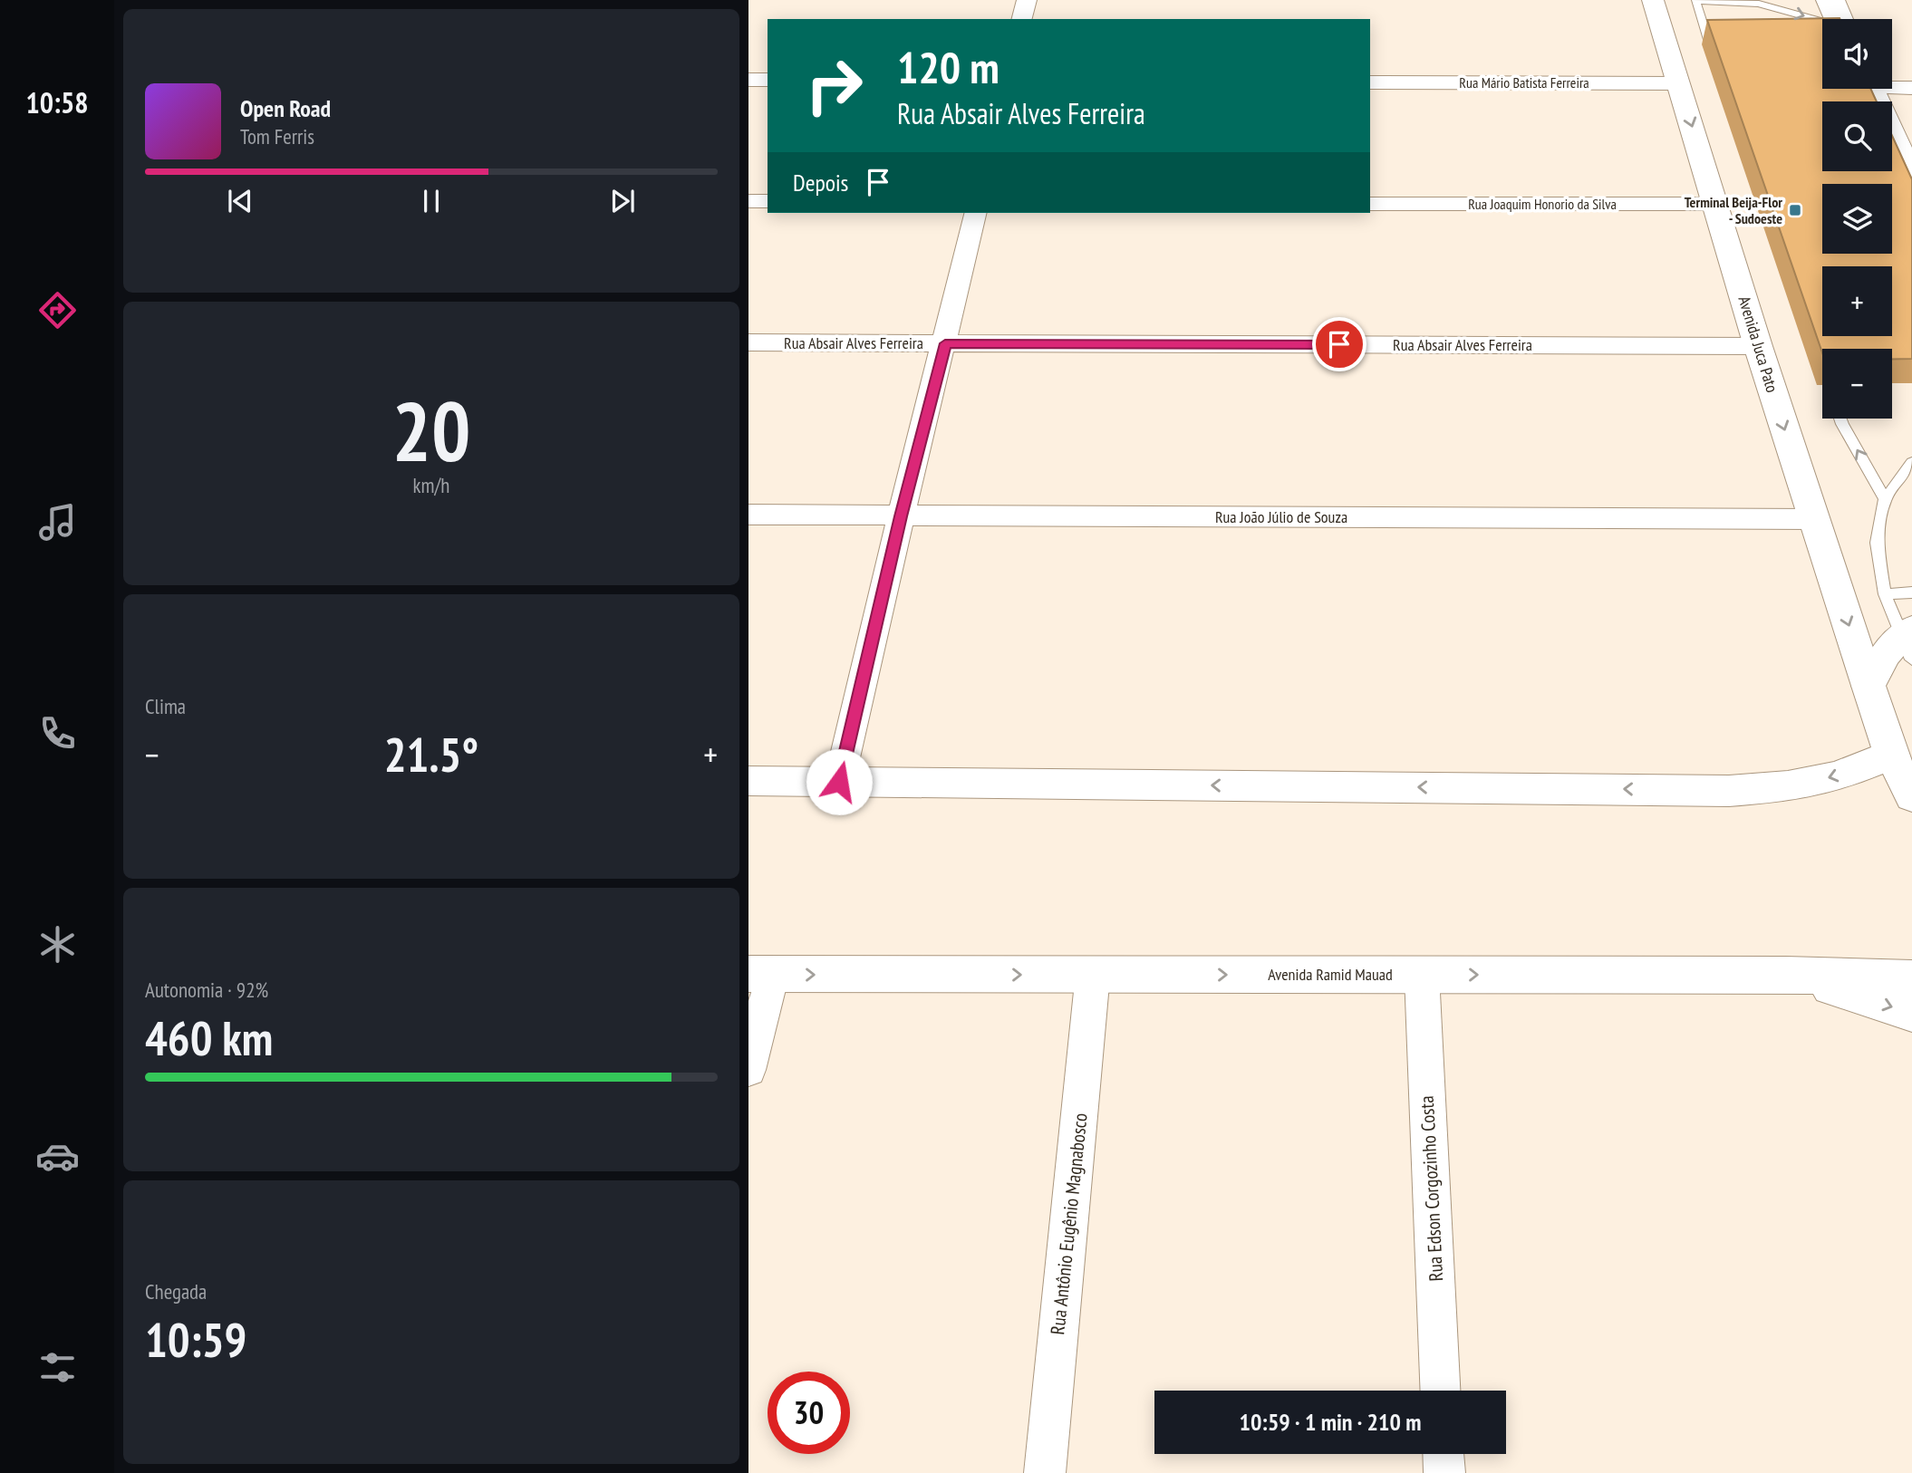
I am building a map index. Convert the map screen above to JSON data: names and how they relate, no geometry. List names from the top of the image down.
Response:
{
  "streets": {
    "main road": ["Avenida Juca Pato", "Avenida Ramid Mauad"],
    "street": [
      "Rua Mário Batista Ferreira",
      "Rua Joaquim Honorio da Silva",
      "Rua Absair Alves Ferreira",
      "Rua João Júlio de Souza",
      "Rua Edson Corgozinho Costa",
      "Rua Antônio Eugênio Magnabosco"
    ]
  },
  "crossings": [
    ["Rua Mário Batista Ferreira", "Avenida Juca Pato"],
    ["Rua Joaquim Honorio da Silva", "Avenida Juca Pato"],
    ["Rua Absair Alves Ferreira", "Avenida Juca Pato"],
    ["Avenida Juca Pato", "Rua João Júlio de Souza"],
    ["Avenida Ramid Mauad", "Rua Edson Corgozinho Costa"],
    ["Avenida Ramid Mauad", "Rua Antônio Eugênio Magnabosco"]
  ],
  "one_way": ["Avenida Juca Pato"],
  "places": {
    "transit": ["Terminal Beija-Flor - Sudoeste"]
  },
  "page": {
    "tabs": "10:58",
    "map_buttons": ["+", "−"],
    "turn": ["120 m", "Rua Absair Alves Ferreira"],
    "song": ["Open Road", "Tom Ferris"],
    "then": "Depois",
    "tile": [
      ["20", "km/h"],
      "Clima",
      ["Autonomia · 92%", "460 km"],
      ["Chegada", "10:59"]
    ],
    "heat": ["−", "21.5°", "+"],
    "limit": "30",
    "trip": "10:59 · 1 min · 210 m"
  }
}
